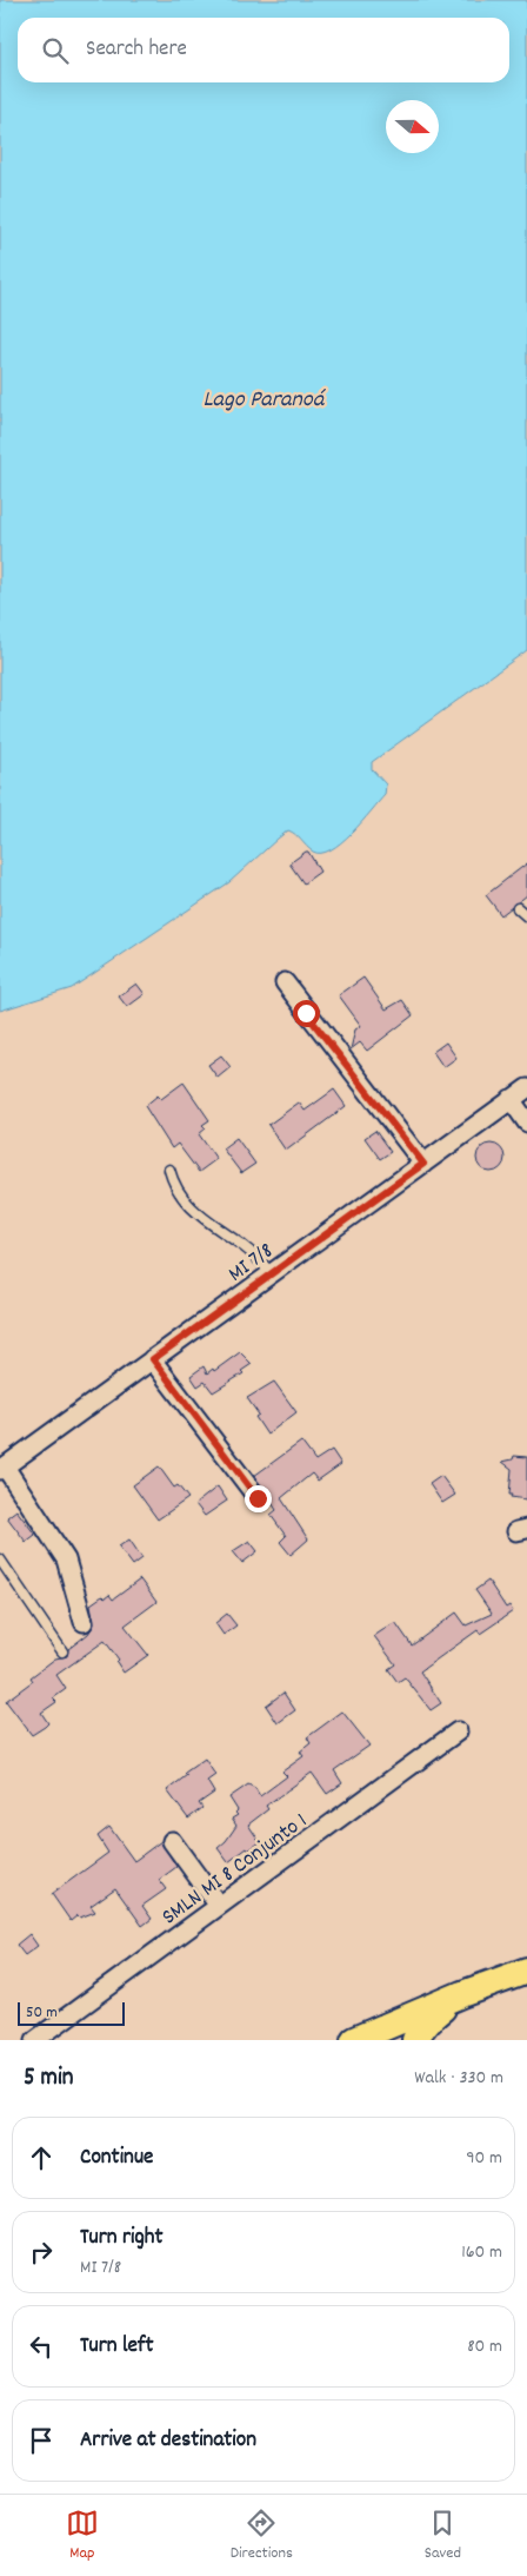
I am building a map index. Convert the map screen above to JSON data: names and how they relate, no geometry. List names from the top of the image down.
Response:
{
  "streets": {
    "street": ["MI 7/8", "SMLN MI 8 Conjunto 1"]
  },
  "water": ["Lago Paranoá"],
  "scale_bar": "50 m",
  "north": "right",
  "page": {
    "search": "Search here",
    "scale": "50 m",
    "heading": ["5 min", "Walk · 330 m"],
    "list": [
      ["Continue", "90 m"],
      ["Turn right", "MI 7/8", "160 m"],
      ["Turn left", "80 m"],
      "Arrive at destination"
    ],
    "nav": ["Map", "Directions", "Saved"]
  }
}
